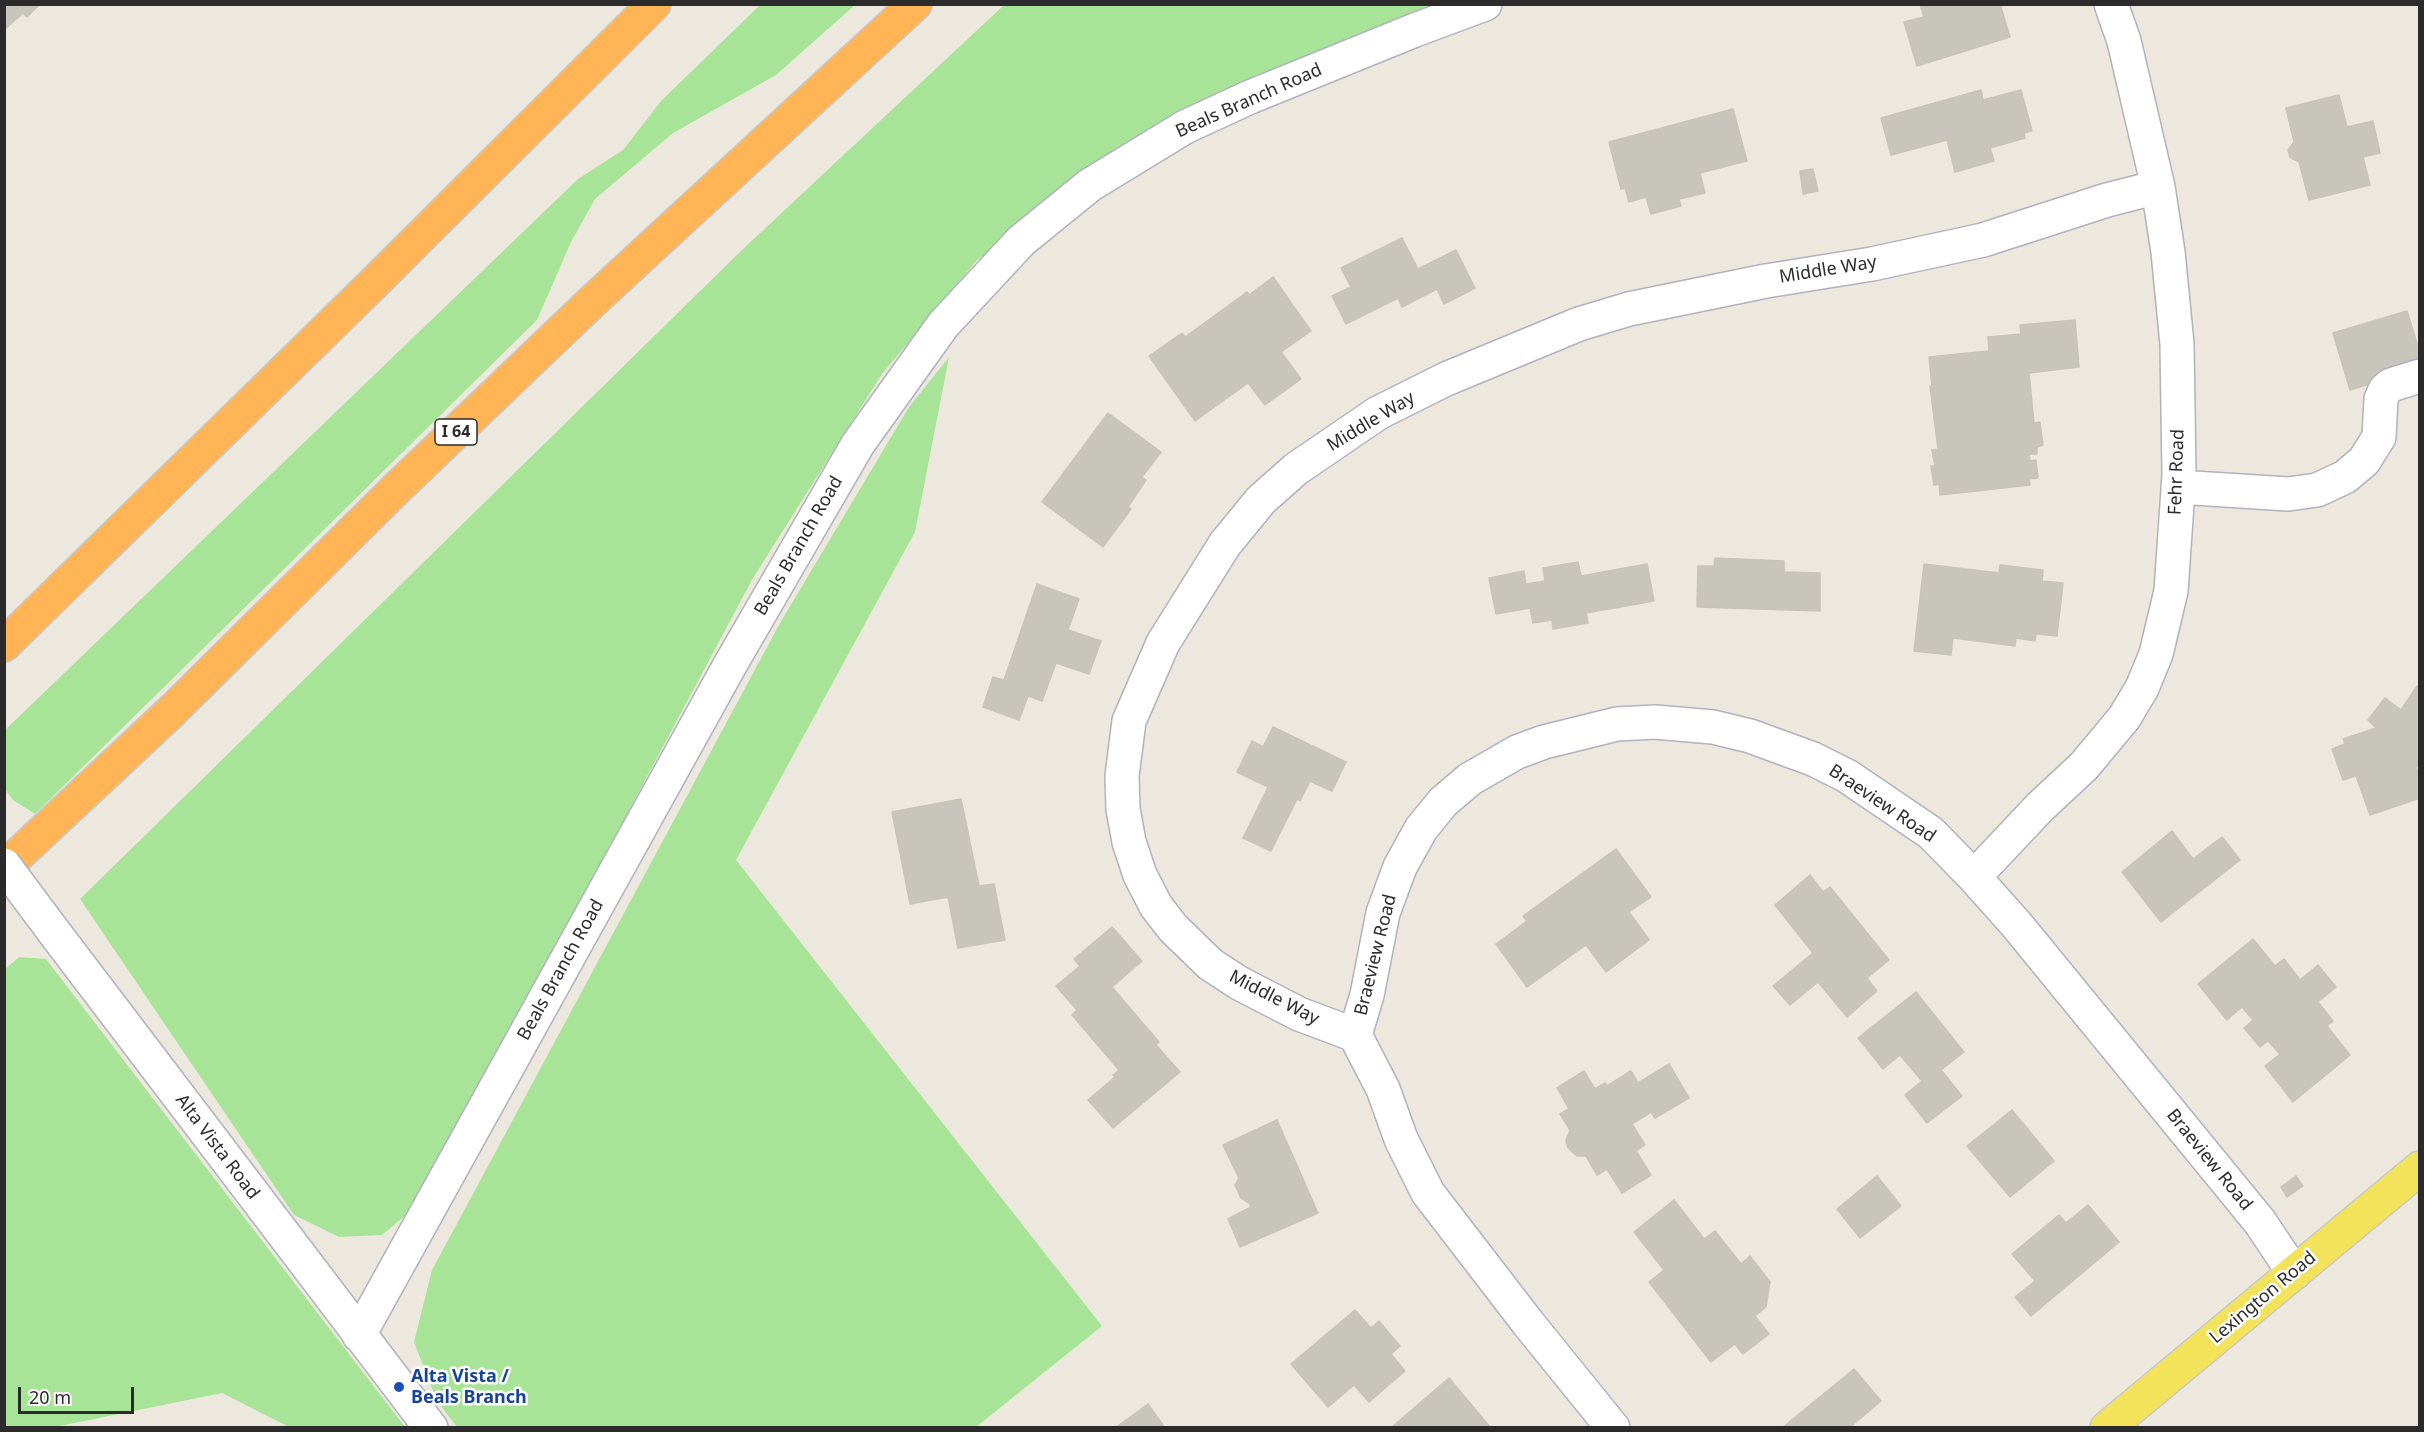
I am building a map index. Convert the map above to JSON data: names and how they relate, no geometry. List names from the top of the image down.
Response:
{
  "streets": {
    "highway": ["I 64"],
    "main road": ["Lexington Road"],
    "street": [
      "Beals Branch Road",
      "Middle Way",
      "Fehr Road",
      "Braeview Road",
      "Alta Vista Road"
    ]
  },
  "crossings": [
    ["Beals Branch Road", "Alta Vista Road"],
    ["Middle Way", "Fehr Road"],
    ["Middle Way", "Braeview Road"],
    ["I 64", "Alta Vista Road"],
    ["Fehr Road", "Braeview Road"],
    ["Braeview Road", "Lexington Road"]
  ],
  "places": ["Alta Vista / Beals Branch"],
  "scale_bar": "20 m"
}
